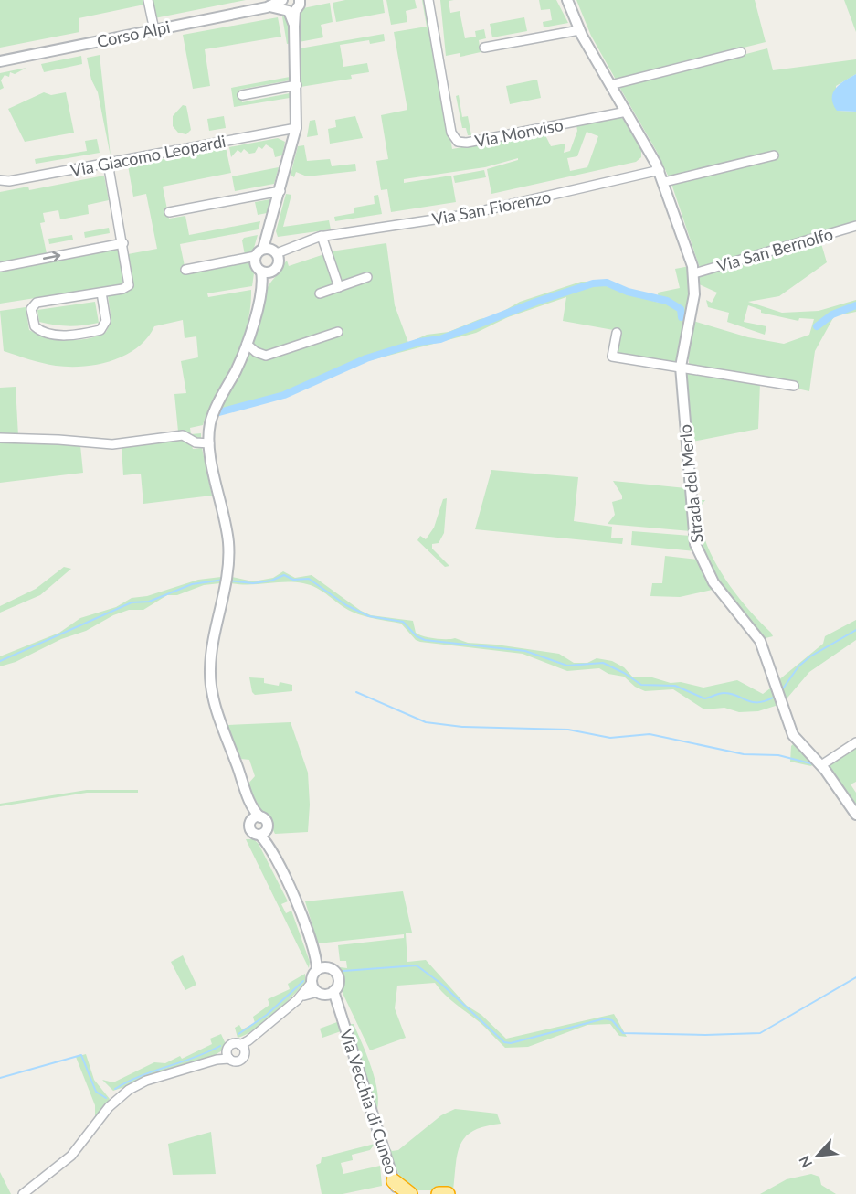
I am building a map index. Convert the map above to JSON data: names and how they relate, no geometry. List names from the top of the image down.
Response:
{
  "streets": {
    "street": [
      "Corso Alpi",
      "Via Monviso",
      "Via Giacomo Leopardi",
      "Via San Fiorenzo",
      "Via San Bernolfo",
      "Strada del Merlo",
      "Via Vecchia di Cuneo"
    ]
  },
  "crossings": [
    ["Via Monviso", "Via San Bernolfo"],
    ["Via San Fiorenzo", "Via San Bernolfo"],
    ["Via San Bernolfo", "Strada del Merlo"]
  ],
  "north": "bottom left"
}
